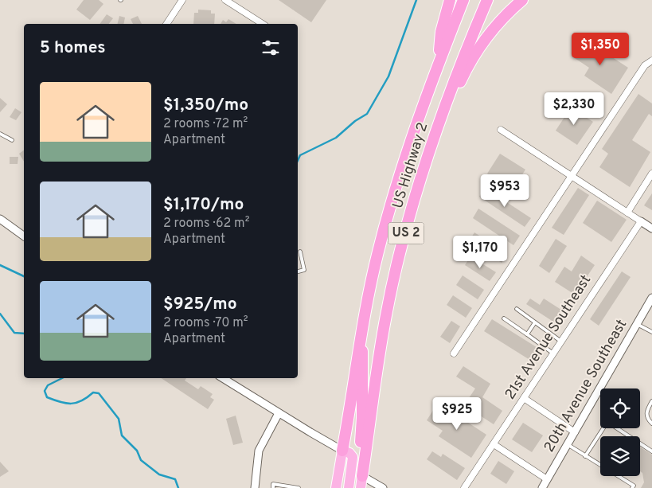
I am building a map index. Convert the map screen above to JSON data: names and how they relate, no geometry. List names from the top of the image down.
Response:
{
  "streets": {
    "highway": ["US Highway 2", "US 2"],
    "street": ["21st Avenue Southeast", "20th Avenue Southeast"]
  },
  "page": {
    "heading": "5 homes",
    "price": [
      "$1,350",
      "$2,330",
      "$953",
      "$1,170",
      "$925"
    ],
    "list": [
      {
        "name": "$1,350/mo",
        "note": "2 rooms · 72 m² · Apartment"
      },
      {
        "name": "$1,170/mo",
        "note": "2 rooms · 62 m² · Apartment"
      },
      {
        "name": "$925/mo",
        "note": "2 rooms · 70 m² · Apartment"
      }
    ]
  }
}
